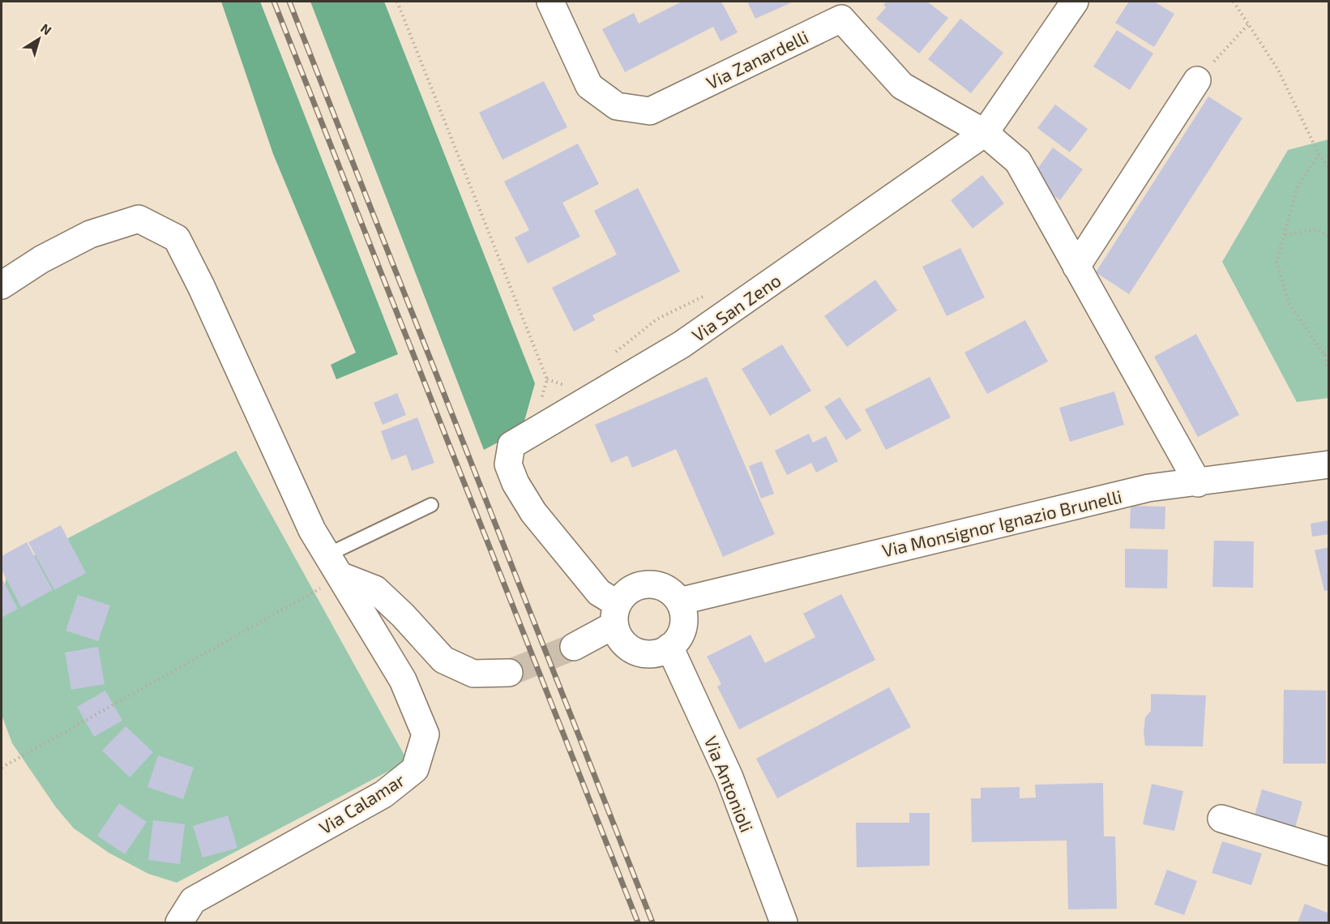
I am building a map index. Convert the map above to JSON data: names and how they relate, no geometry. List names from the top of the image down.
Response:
{
  "streets": {
    "street": [
      "Via Zanardelli",
      "Via San Zeno",
      "Via Monsignor Ignazio Brunelli",
      "Via Antonioli",
      "Via Calamar"
    ]
  },
  "crossings": [
    ["Via Zanardelli", "Via San Zeno"],
    ["Via San Zeno", "Via Monsignor Ignazio Brunelli"],
    ["Via San Zeno", "Via Antonioli"],
    ["Via Monsignor Ignazio Brunelli", "Via Antonioli"]
  ],
  "north": "top right"
}
